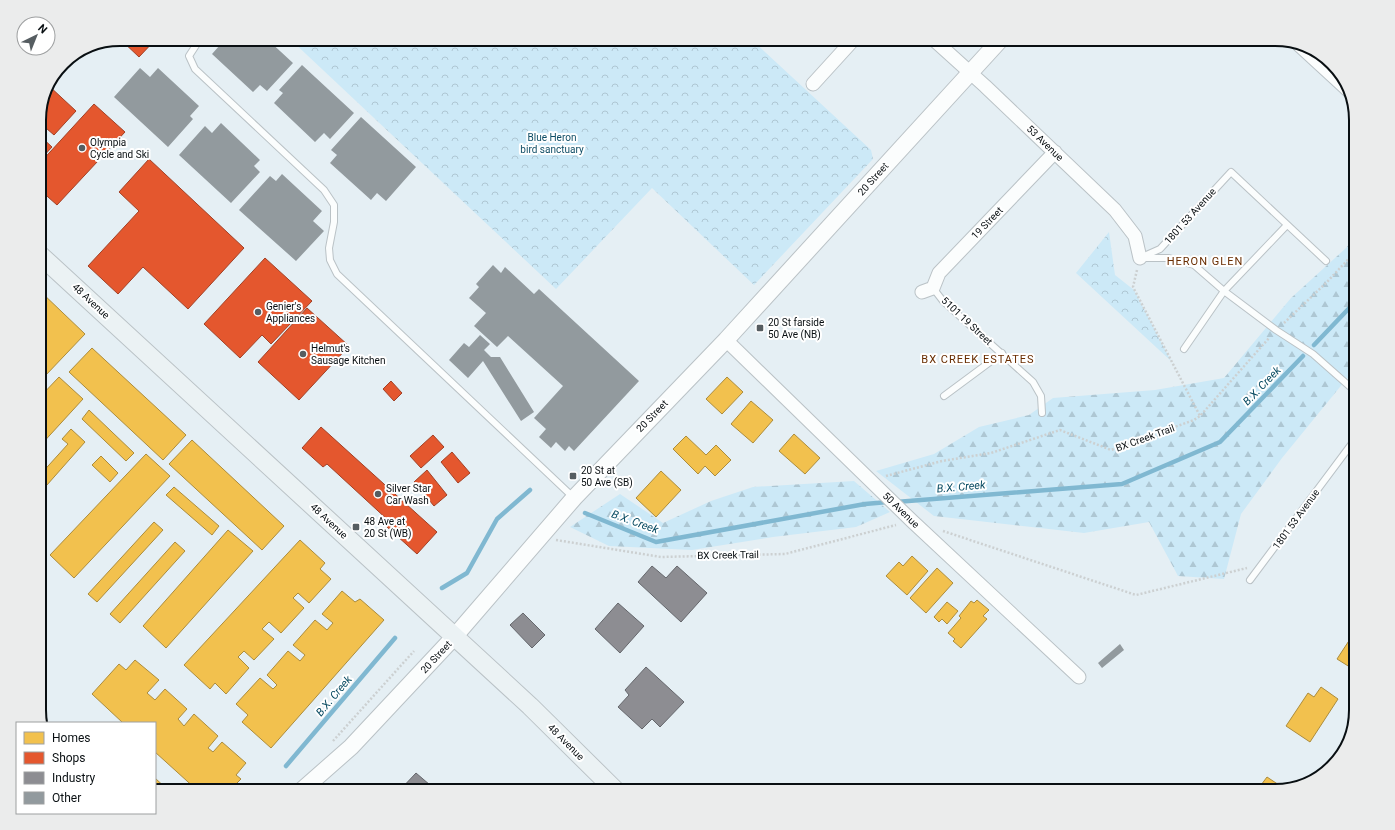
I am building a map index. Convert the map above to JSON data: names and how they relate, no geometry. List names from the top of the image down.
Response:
{
  "streets": {
    "main road": ["48 Avenue"],
    "street": [
      "53 Avenue",
      "20 Street",
      "19 Street",
      "50 Avenue"
    ],
    "lane": ["1801 53 Avenue", "5101 19 Street"],
    "path": ["BX Creek Trail"]
  },
  "crossings": [
    ["53 Avenue", "20 Street"],
    ["53 Avenue", "1801 53 Avenue"],
    ["53 Avenue", "19 Street"],
    ["20 Street", "48 Avenue"],
    ["20 Street", "BX Creek Trail"],
    ["20 Street", "50 Avenue"],
    ["1801 53 Avenue", "BX Creek Trail"],
    ["19 Street", "5101 19 Street"],
    ["BX Creek Trail", "50 Avenue"]
  ],
  "districts": ["HERON GLEN", "BX CREEK ESTATES"],
  "water": ["B.X. Creek"],
  "parks": ["Blue Heron bird sanctuary"],
  "places": {
    "other": [
      "Olympia Cycle and Ski",
      "Genier's Appliances",
      "Helmut's Sausage Kitchen",
      "Silver Star Car Wash"
    ],
    "transit": ["20 St farside 50 Ave (NB)", "20 St at 50 Ave (SB)", "48 Ave at 20 St (WB)"]
  },
  "legend": [
    "Homes",
    "Shops",
    "Industry",
    "Other"
  ],
  "north": "top right"
}
